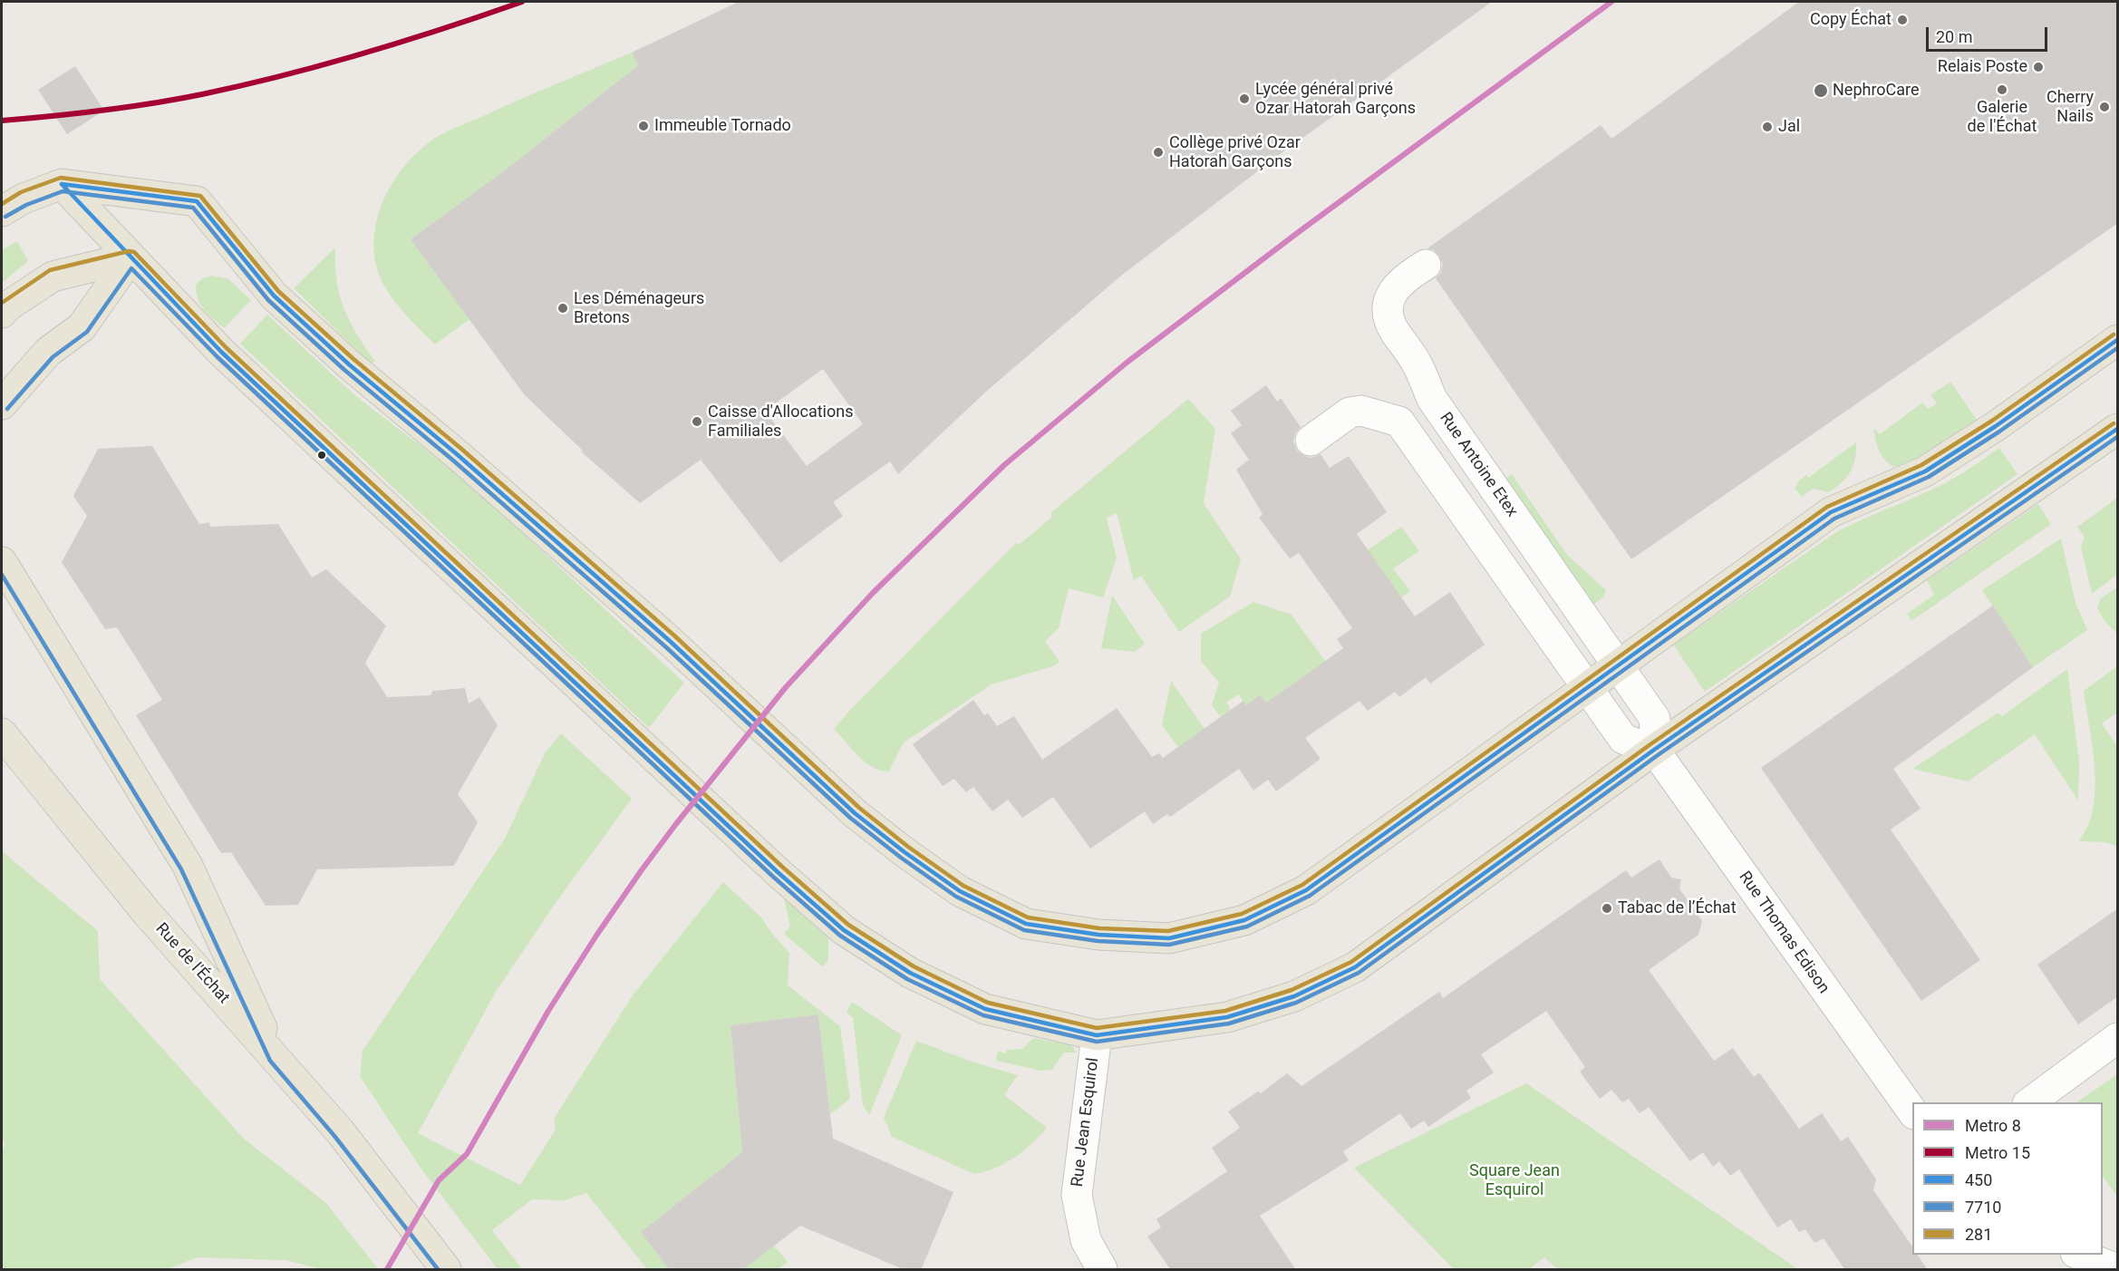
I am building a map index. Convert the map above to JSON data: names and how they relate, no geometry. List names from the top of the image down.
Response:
{
  "streets": {
    "main road": ["Rue de l'Échat"],
    "street": ["Rue Antoine Etex", "Rue Thomas Edison", "Rue Jean Esquirol"]
  },
  "crossings": [
    ["Rue Antoine Etex", "Rue Thomas Edison"]
  ],
  "parks": ["Square Jean Esquirol"],
  "places": [
    "Copy Échat",
    "Relais Poste",
    "Galerie de l'Échat",
    "NephroCare",
    "Lycée général privé Ozar Hatorah Garçons",
    "Cherry Nails",
    "Immeuble Tornado",
    "Jal",
    "Collège privé Ozar Hatorah Garçons",
    "Les Déménageurs Bretons",
    "Caisse d'Allocations Familiales",
    "Tabac de l’Échat"
  ],
  "lines": [
    "metro line 8",
    "metro line 15",
    "transit line 281",
    "transit line 450",
    "transit line 7710"
  ],
  "legend": [
    "Metro 8",
    "Metro 15",
    "450",
    "7710",
    "281"
  ],
  "scale_bar": "20 m"
}
